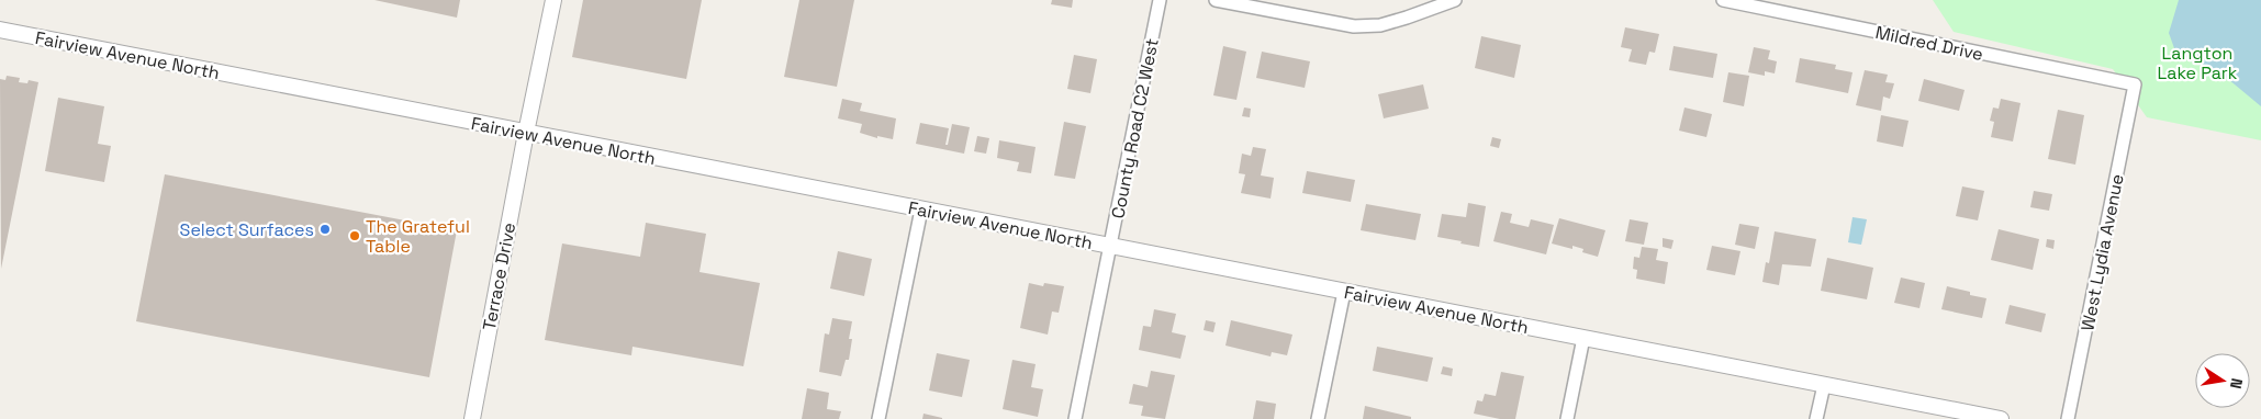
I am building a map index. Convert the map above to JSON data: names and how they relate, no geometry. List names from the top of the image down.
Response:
{
  "streets": {
    "street": [
      "Mildred Drive",
      "Fairview Avenue North",
      "County Road C2 West",
      "West Lydia Avenue",
      "Terrace Drive"
    ]
  },
  "crossings": [
    ["Mildred Drive", "West Lydia Avenue"],
    ["Fairview Avenue North", "County Road C2 West"],
    ["Fairview Avenue North", "Terrace Drive"]
  ],
  "parks": ["Langton Lake Park"],
  "places": ["Select Surfaces", "The Grateful Table"],
  "north": "right"
}
